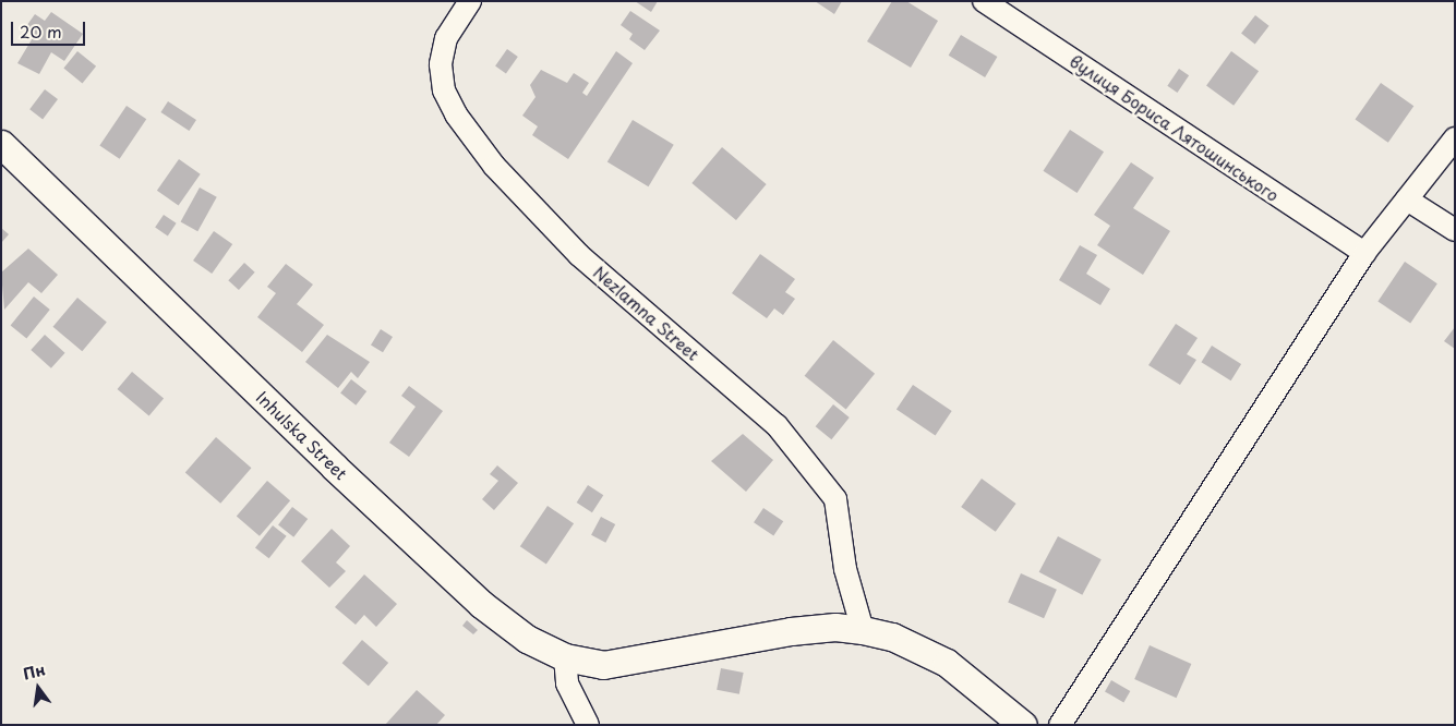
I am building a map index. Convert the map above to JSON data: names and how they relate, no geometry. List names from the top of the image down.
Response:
{
  "streets": {
    "street": ["вулиця Бориса Лятошинського", "Nezlamna Street", "Inhulska Street"]
  },
  "scale_bar": "20 m",
  "north": "top"
}
